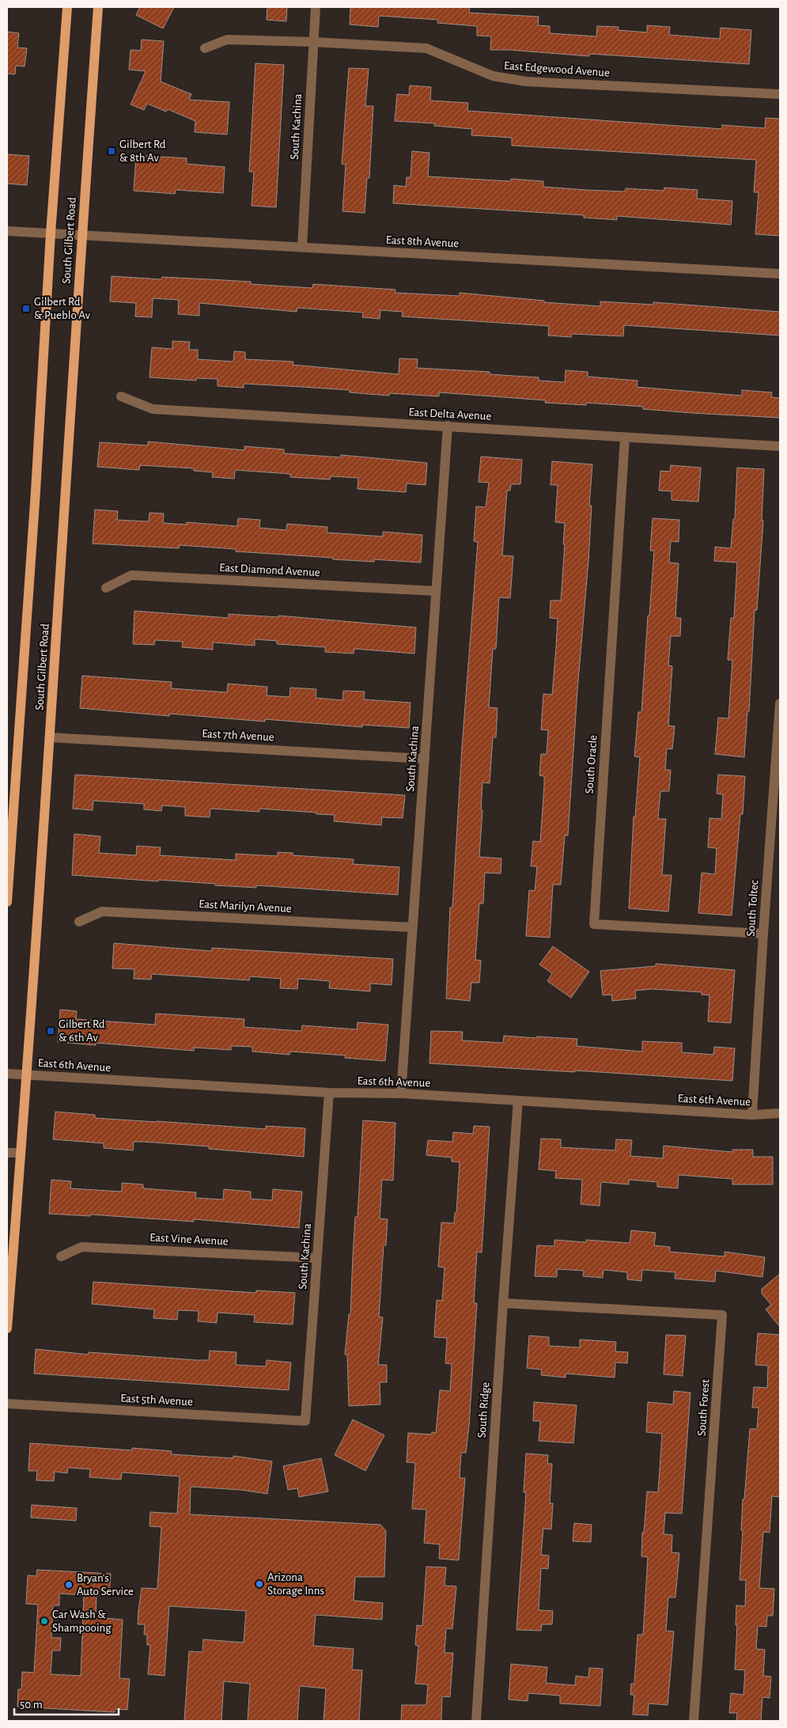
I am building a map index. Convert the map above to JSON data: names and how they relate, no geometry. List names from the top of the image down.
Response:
{
  "streets": {
    "main road": ["South Gilbert Road"],
    "street": [
      "East Edgewood Avenue",
      "South Kachina",
      "East 8th Avenue",
      "East Delta Avenue",
      "East Diamond Avenue",
      "East 7th Avenue",
      "South Oracle",
      "East Marilyn Avenue",
      "South Toltec",
      "East 6th Avenue",
      "East Vine Avenue",
      "East 5th Avenue",
      "South Forest",
      "South Ridge"
    ]
  },
  "crossings": [
    ["East Edgewood Avenue", "South Kachina"],
    ["South Kachina", "East 8th Avenue"],
    ["South Kachina", "East Delta Avenue"],
    ["South Kachina", "East Diamond Avenue"],
    ["South Kachina", "East 7th Avenue"],
    ["South Kachina", "East Marilyn Avenue"],
    ["South Kachina", "East 6th Avenue"],
    ["South Kachina", "East Vine Avenue"],
    ["South Kachina", "East 5th Avenue"],
    ["South Gilbert Road", "East 8th Avenue"],
    ["South Gilbert Road", "East 7th Avenue"],
    ["South Gilbert Road", "East 6th Avenue"],
    ["East Delta Avenue", "South Oracle"],
    ["South Oracle", "South Toltec"],
    ["South Toltec", "East 6th Avenue"],
    ["East 6th Avenue", "South Ridge"],
    ["South Forest", "South Ridge"]
  ],
  "places": {
    "transit": ["Gilbert Rd & 8th Av", "Gilbert Rd & Pueblo Av", "Gilbert Rd & 6th Av"],
    "other": ["Arizona Storage Inns", "Bryan's Auto Service", "Car Wash & Shampooing"]
  },
  "scale_bar": "50 m"
}
